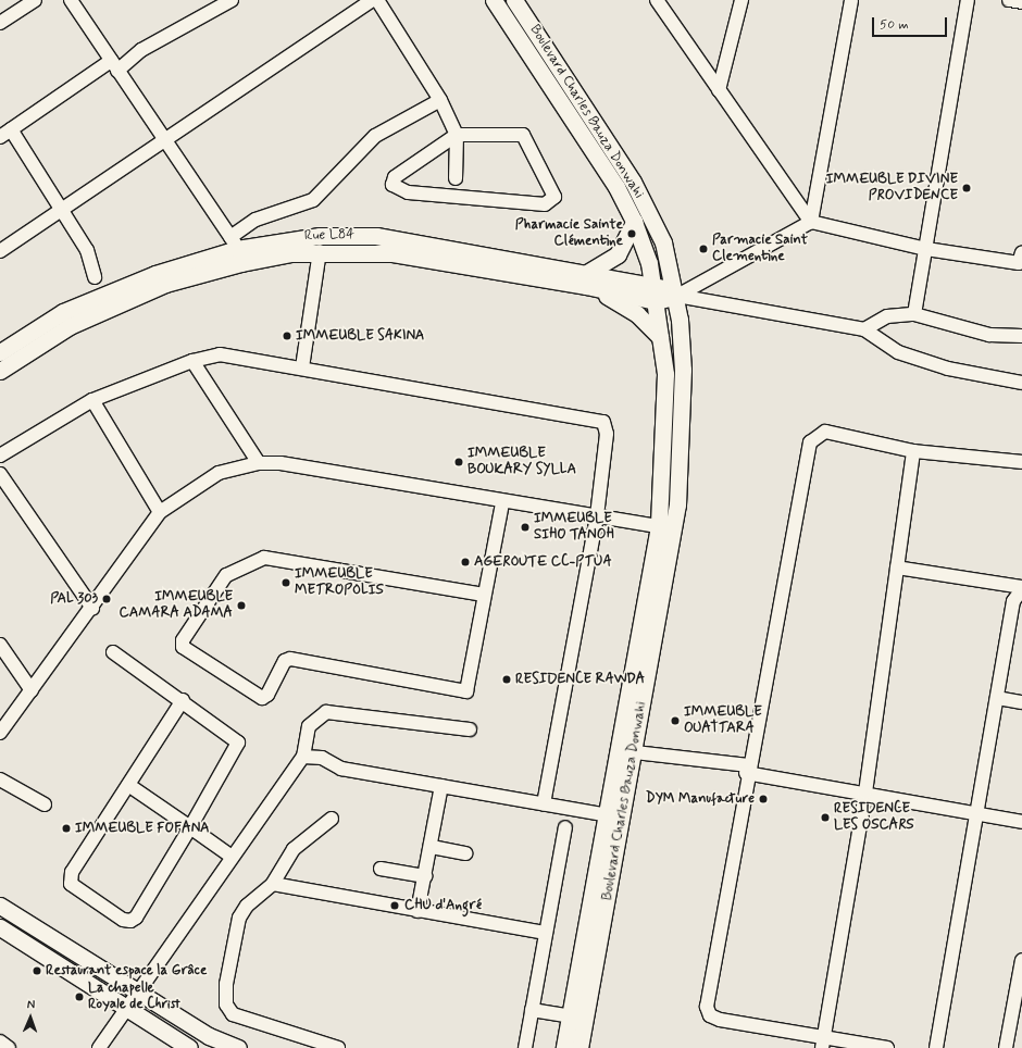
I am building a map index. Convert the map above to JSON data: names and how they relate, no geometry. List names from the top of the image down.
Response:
{
  "streets": {
    "main road": ["Boulevard Charles Bauza Donwahi", "Rue L84"]
  },
  "crossings": [
    ["Boulevard Charles Bauza Donwahi", "Rue L84"]
  ],
  "places": [
    "IMMEUBLE DIVINE PROVIDENCE",
    "Pharmacie Sainte Clémentine",
    "Parmacie Saint Clementine",
    "IMMEUBLE SAKINA",
    "IMMEUBLE BOUKARY SYLLA",
    "IMMEUBLE SIHO TANOH",
    "AGEROUTE CC-PTUA",
    "IMMEUBLE METROPOLIS",
    "PAL 303",
    "IMMEUBLE CAMARA ADAMA",
    "RESIDENCE RAWDA",
    "IMMEUBLE OUATTARA",
    "DYM Manufacture",
    "RESIDENCE LES OSCARS",
    "IMMEUBLE FOFANA",
    "CHU d'Angré",
    "Restaurant espace la Grâce",
    "La chapelle Royale de Christ"
  ],
  "scale_bar": "50 m",
  "north": "top"
}
